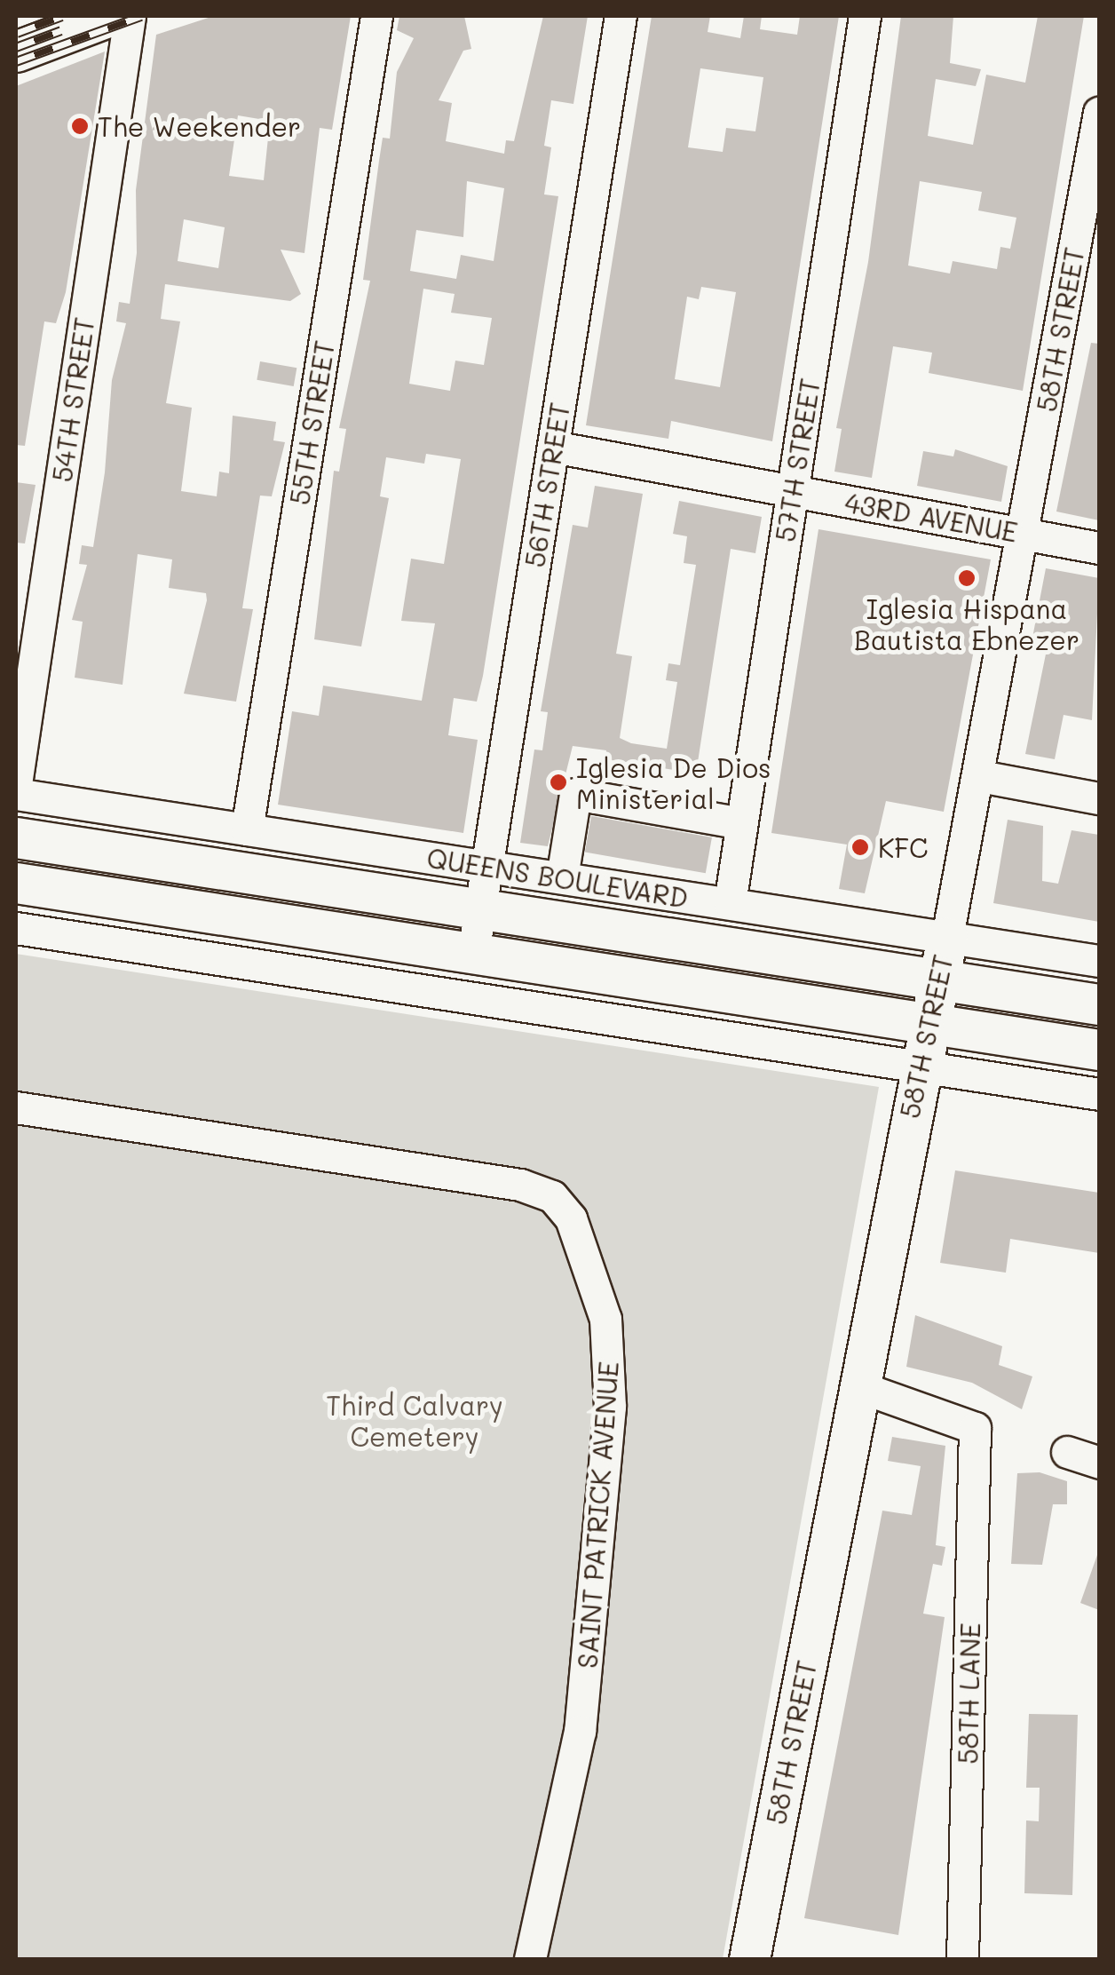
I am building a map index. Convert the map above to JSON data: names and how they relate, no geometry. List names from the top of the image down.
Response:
{
  "streets": {
    "main road": ["58TH STREET", "QUEENS BOULEVARD"],
    "street": [
      "54TH STREET",
      "55TH STREET",
      "57TH STREET",
      "56TH STREET",
      "43RD AVENUE",
      "SAINT PATRICK AVENUE",
      "58TH LANE"
    ]
  },
  "crossings": [
    ["58TH STREET", "43RD AVENUE"],
    ["58TH STREET", "QUEENS BOULEVARD"],
    ["58TH STREET", "58TH LANE"],
    ["55TH STREET", "QUEENS BOULEVARD"],
    ["57TH STREET", "43RD AVENUE"],
    ["57TH STREET", "QUEENS BOULEVARD"],
    ["56TH STREET", "43RD AVENUE"],
    ["56TH STREET", "QUEENS BOULEVARD"]
  ],
  "parks": ["Third Calvary Cemetery"],
  "places": [
    "The Weekender",
    "Iglesia Hispana Bautista Ebnezer",
    "Iglesia De Dios Ministerial",
    "KFC"
  ]
}
